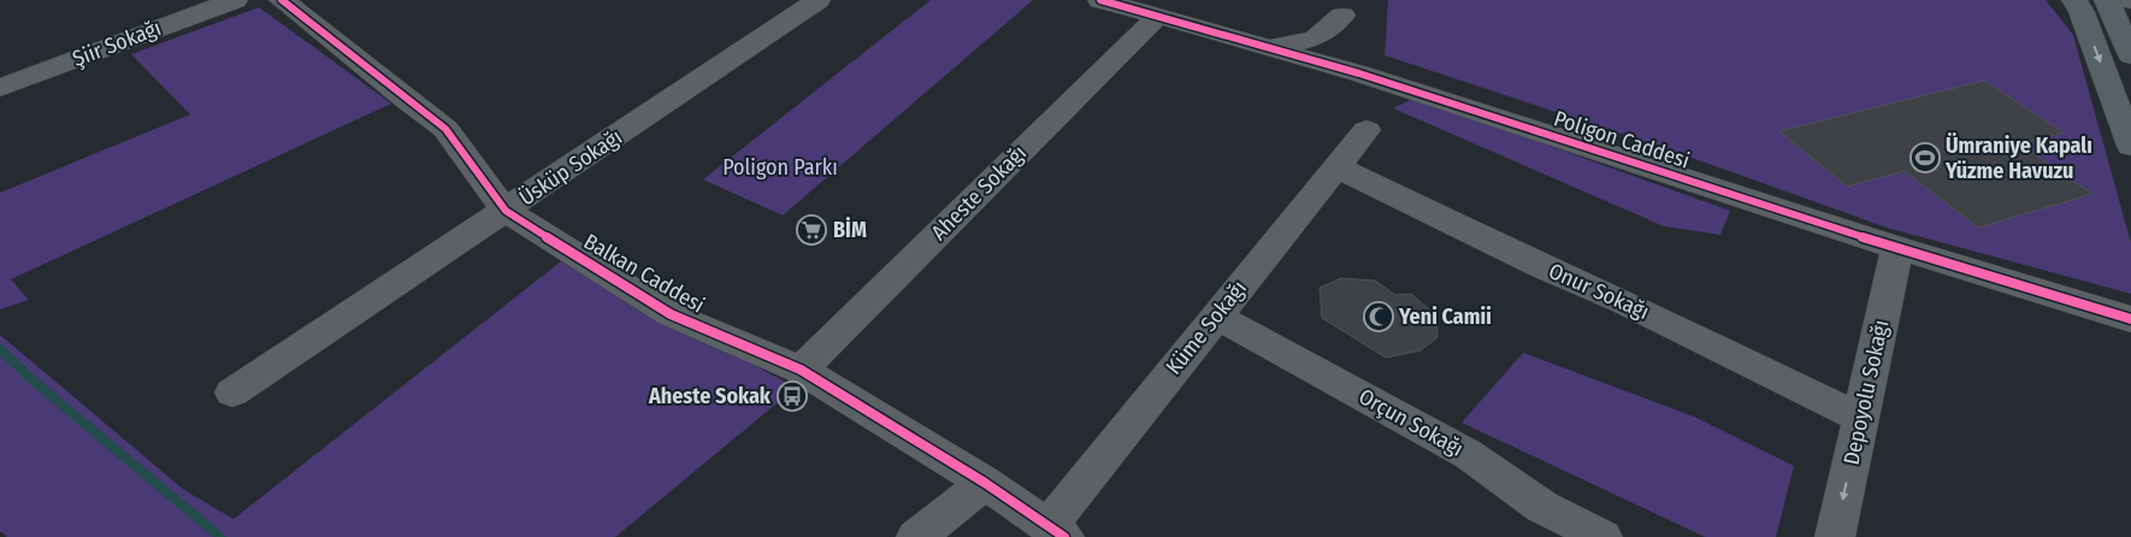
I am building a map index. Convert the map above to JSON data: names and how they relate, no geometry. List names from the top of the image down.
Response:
{
  "streets": {
    "street": [
      "Şiir Sokağı",
      "Poligon Caddesi",
      "Üsküp Sokağı",
      "Aheste Sokağı",
      "Balkan Caddesi",
      "Onur Sokağı",
      "Küme Sokağı",
      "Depoyolu Sokağı",
      "Orçun Sokağı"
    ]
  },
  "crossings": [
    ["Poligon Caddesi", "Aheste Sokağı"],
    ["Poligon Caddesi", "Depoyolu Sokağı"],
    ["Üsküp Sokağı", "Balkan Caddesi"],
    ["Aheste Sokağı", "Balkan Caddesi"],
    ["Balkan Caddesi", "Küme Sokağı"],
    ["Onur Sokağı", "Küme Sokağı"],
    ["Onur Sokağı", "Depoyolu Sokağı"],
    ["Küme Sokağı", "Orçun Sokağı"]
  ],
  "one_way": ["Depoyolu Sokağı"],
  "parks": ["Poligon Parkı"],
  "places": {
    "sports": ["Ümraniye Kapalı Yüzme Havuzu"],
    "supermarket": ["BİM"],
    "mosque": ["Yeni Camii"],
    "bus stop": ["Aheste Sokak"]
  }
}
